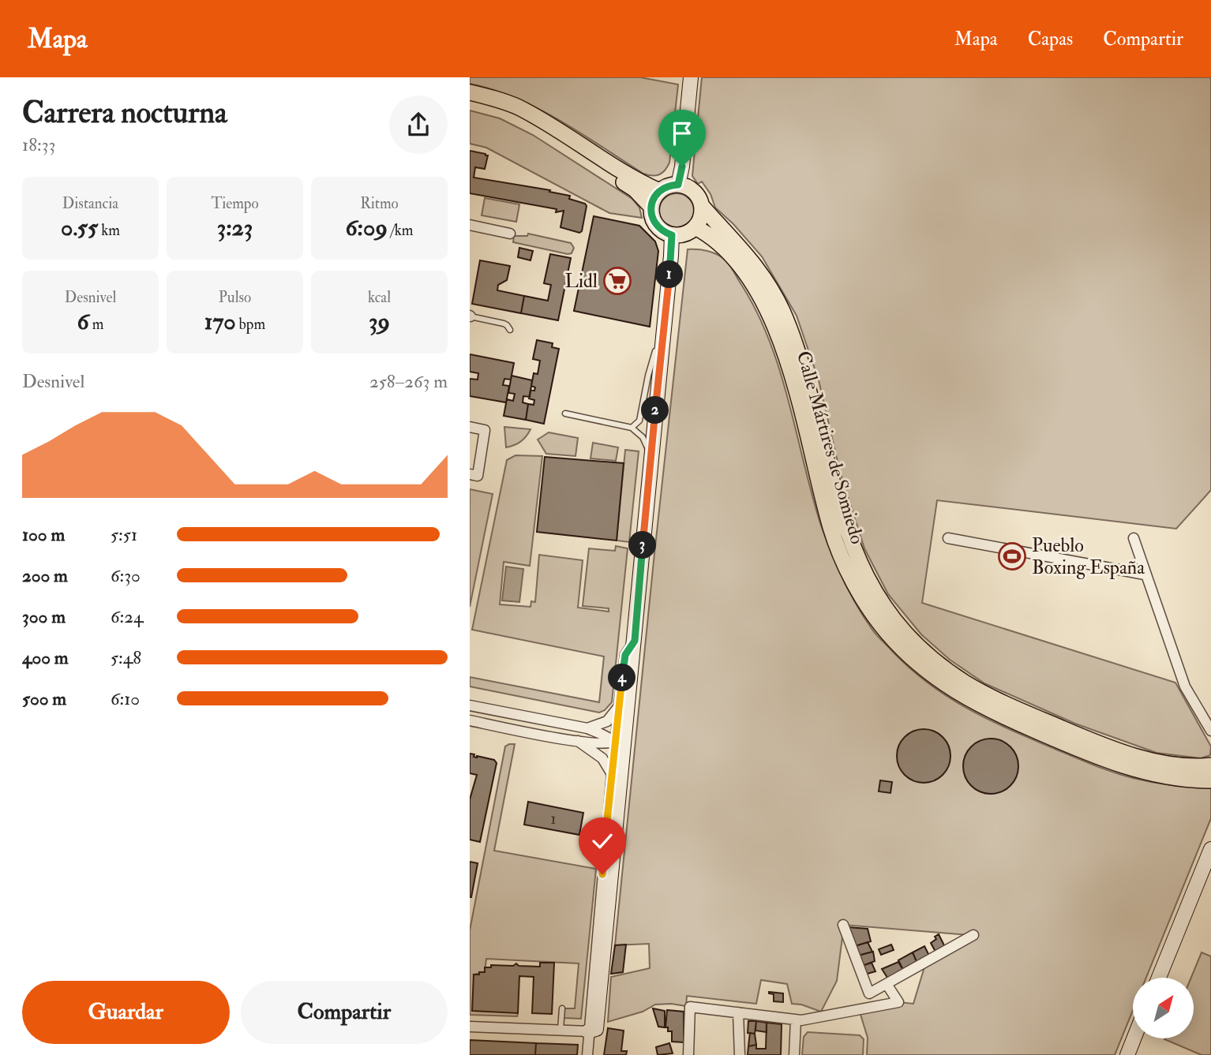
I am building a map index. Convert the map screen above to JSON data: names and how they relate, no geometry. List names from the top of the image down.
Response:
{
  "streets": {
    "main road": ["Calle Mártires de Somiedo"]
  },
  "places": {
    "supermarket": ["Lidl"],
    "sports": ["Pueblo Boxing España"]
  },
  "house_numbers": ["1"],
  "north": "top right",
  "page": {
    "header": "Mapa",
    "nav": ["Mapa", "Capas", "Compartir"],
    "heading": ["Carrera nocturna", "18:33"],
    "stats": [
      ["Distancia", "0.55 km"],
      ["Tiempo", "3:23"],
      ["Ritmo", "6:09 /km"],
      ["Desnivel", "6 m"],
      ["Pulso", "170 bpm"],
      ["kcal", "39"]
    ],
    "pins": [
      "1",
      "2",
      "3",
      "4"
    ],
    "chart": ["Desnivel", "258–263 m"],
    "list": [
      {
        "name": "100 m",
        "note": "5:51"
      },
      {
        "name": "200 m",
        "note": "6:30"
      },
      {
        "name": "300 m",
        "note": "6:24"
      },
      {
        "name": "400 m",
        "note": "5:48"
      },
      {
        "name": "500 m",
        "note": "6:10"
      }
    ],
    "buttons": ["Guardar", "Compartir"]
  }
}
